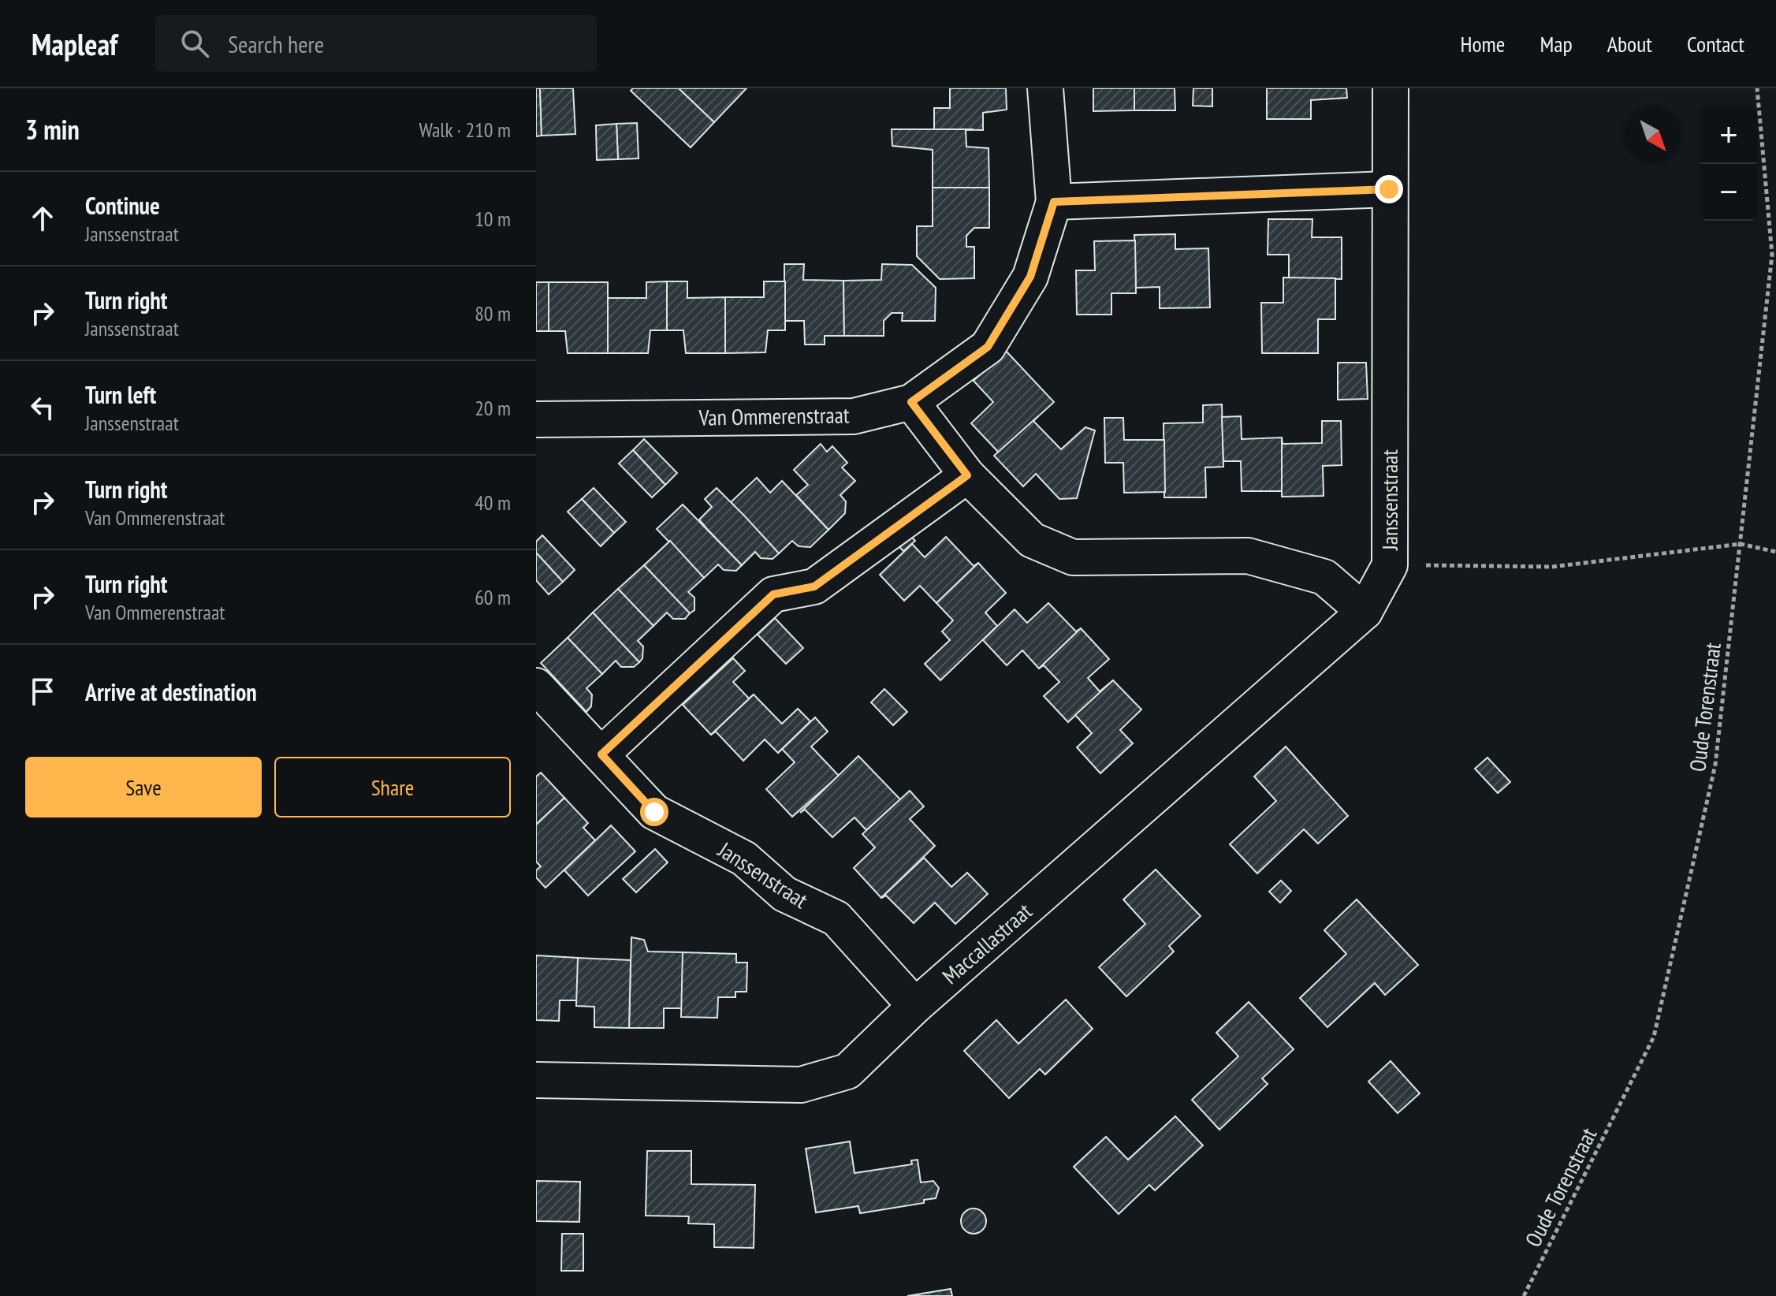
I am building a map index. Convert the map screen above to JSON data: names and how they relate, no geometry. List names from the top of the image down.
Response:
{
  "streets": {
    "street": ["Van Ommerenstraat", "Janssenstraat", "Maccallastraat"],
    "path": ["Oude Torenstraat"]
  },
  "crossings": [
    ["Janssenstraat", "Maccallastraat"]
  ],
  "north": "bottom right",
  "page": {
    "header": "Mapleaf",
    "search": "Search here",
    "nav": [
      "Home",
      "Map",
      "About",
      "Contact"
    ],
    "heading": ["3 min", "Walk · 210 m"],
    "map_buttons": ["+", "−"],
    "list": [
      ["Continue", "Janssenstraat", "10 m"],
      ["Turn right", "Janssenstraat", "80 m"],
      ["Turn left", "Janssenstraat", "20 m"],
      ["Turn right", "Van Ommerenstraat", "40 m"],
      ["Turn right", "Van Ommerenstraat", "60 m"],
      "Arrive at destination"
    ],
    "buttons": ["Save", "Share"]
  }
}
